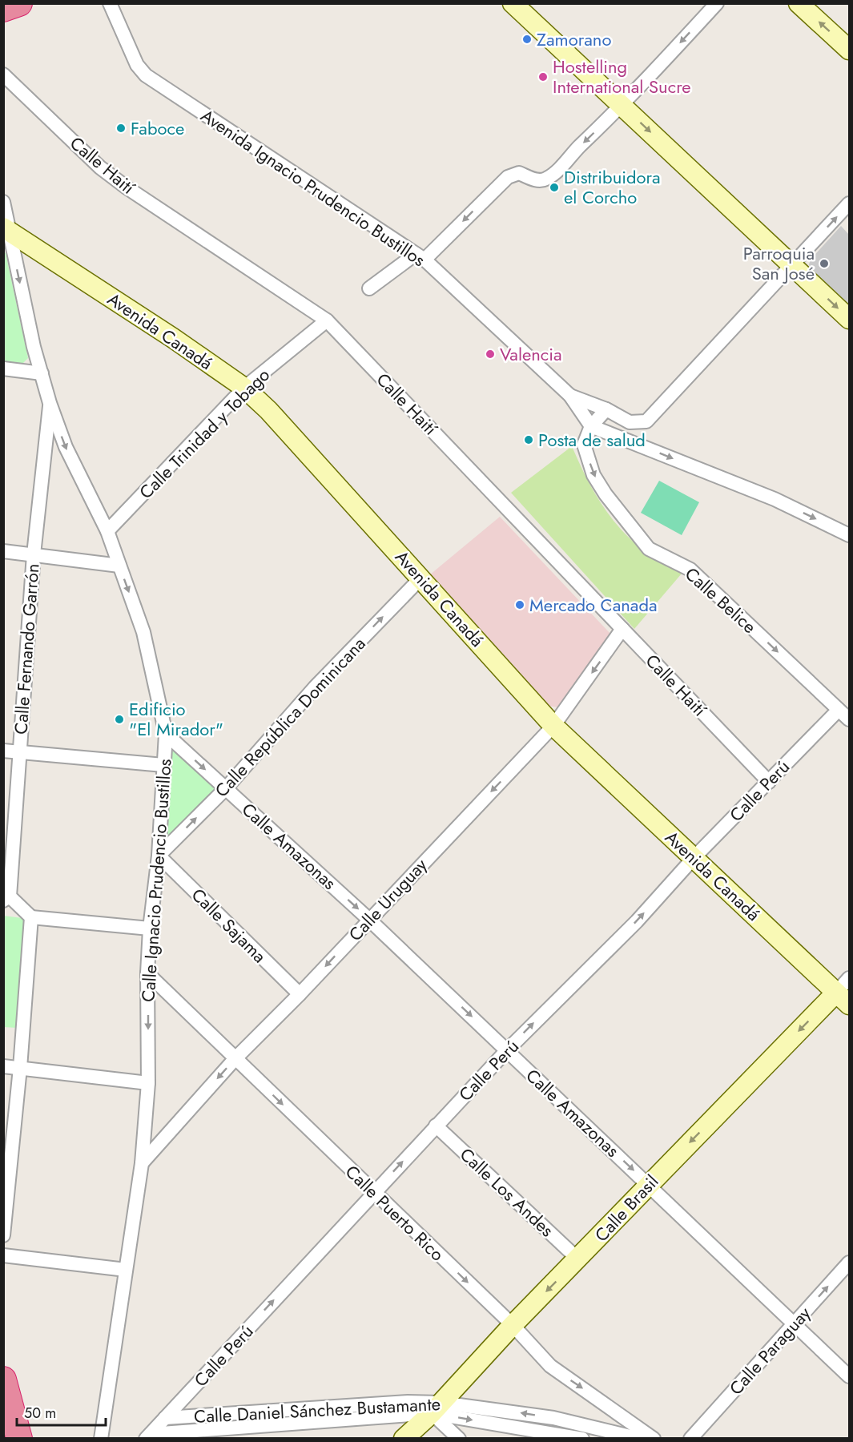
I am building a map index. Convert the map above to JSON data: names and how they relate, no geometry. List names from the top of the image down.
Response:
{
  "streets": {
    "street": [
      "Calle Haití",
      "Avenida Ignacio Prudencio Bustillos",
      "Avenida Canadá",
      "Calle Trinidad y Tobago",
      "Calle Belice",
      "Calle Fernando Garrón",
      "Calle República Dominicana",
      "Calle Perú",
      "Calle Amazonas",
      "Calle Ignacio Prudencio Bustillos",
      "Calle Uruguay",
      "Calle Sajama",
      "Calle Los Andes",
      "Calle Brasil",
      "Calle Puerto Rico",
      "Calle Paraguay",
      "Calle Daniel Sánchez Bustamante"
    ]
  },
  "crossings": [
    ["Calle Haití", "Calle Trinidad y Tobago"],
    ["Calle Haití", "Calle Perú"],
    ["Calle Haití", "Calle Uruguay"],
    ["Avenida Ignacio Prudencio Bustillos", "Calle Belice"],
    ["Avenida Canadá", "Calle Trinidad y Tobago"],
    ["Avenida Canadá", "Calle República Dominicana"],
    ["Avenida Canadá", "Calle Perú"],
    ["Avenida Canadá", "Calle Ignacio Prudencio Bustillos"],
    ["Avenida Canadá", "Calle Uruguay"],
    ["Avenida Canadá", "Calle Brasil"],
    ["Calle Trinidad y Tobago", "Calle Ignacio Prudencio Bustillos"],
    ["Calle Belice", "Calle Perú"],
    ["Calle Fernando Garrón", "Calle Ignacio Prudencio Bustillos"],
    ["Calle República Dominicana", "Calle Amazonas"],
    ["Calle República Dominicana", "Calle Ignacio Prudencio Bustillos"],
    ["Calle República Dominicana", "Calle Sajama"],
    ["Calle Perú", "Calle Amazonas"],
    ["Calle Perú", "Calle Los Andes"],
    ["Calle Perú", "Calle Puerto Rico"],
    ["Calle Perú", "Calle Daniel Sánchez Bustamante"],
    ["Calle Amazonas", "Calle Ignacio Prudencio Bustillos"],
    ["Calle Amazonas", "Calle Uruguay"],
    ["Calle Amazonas", "Calle Brasil"],
    ["Calle Amazonas", "Calle Paraguay"],
    ["Calle Ignacio Prudencio Bustillos", "Calle Uruguay"],
    ["Calle Ignacio Prudencio Bustillos", "Calle Sajama"],
    ["Calle Ignacio Prudencio Bustillos", "Calle Puerto Rico"],
    ["Calle Uruguay", "Calle Sajama"],
    ["Calle Uruguay", "Calle Puerto Rico"],
    ["Calle Los Andes", "Calle Brasil"],
    ["Calle Brasil", "Calle Puerto Rico"],
    ["Calle Brasil", "Calle Daniel Sánchez Bustamante"]
  ],
  "one_way": [
    "Calle Belice",
    "Calle República Dominicana",
    "Calle Perú",
    "Calle Amazonas",
    "Calle Ignacio Prudencio Bustillos",
    "Calle Uruguay",
    "Calle Brasil",
    "Calle Puerto Rico"
  ],
  "places": [
    "Zamorano",
    "Hostelling International Sucre",
    "Faboce",
    "Distribuidora el Corcho",
    "Parroquia San José",
    "Valencia",
    "Posta de salud",
    "Mercado Canada",
    "Edificio \"El Mirador\""
  ],
  "scale_bar": "50 m"
}
